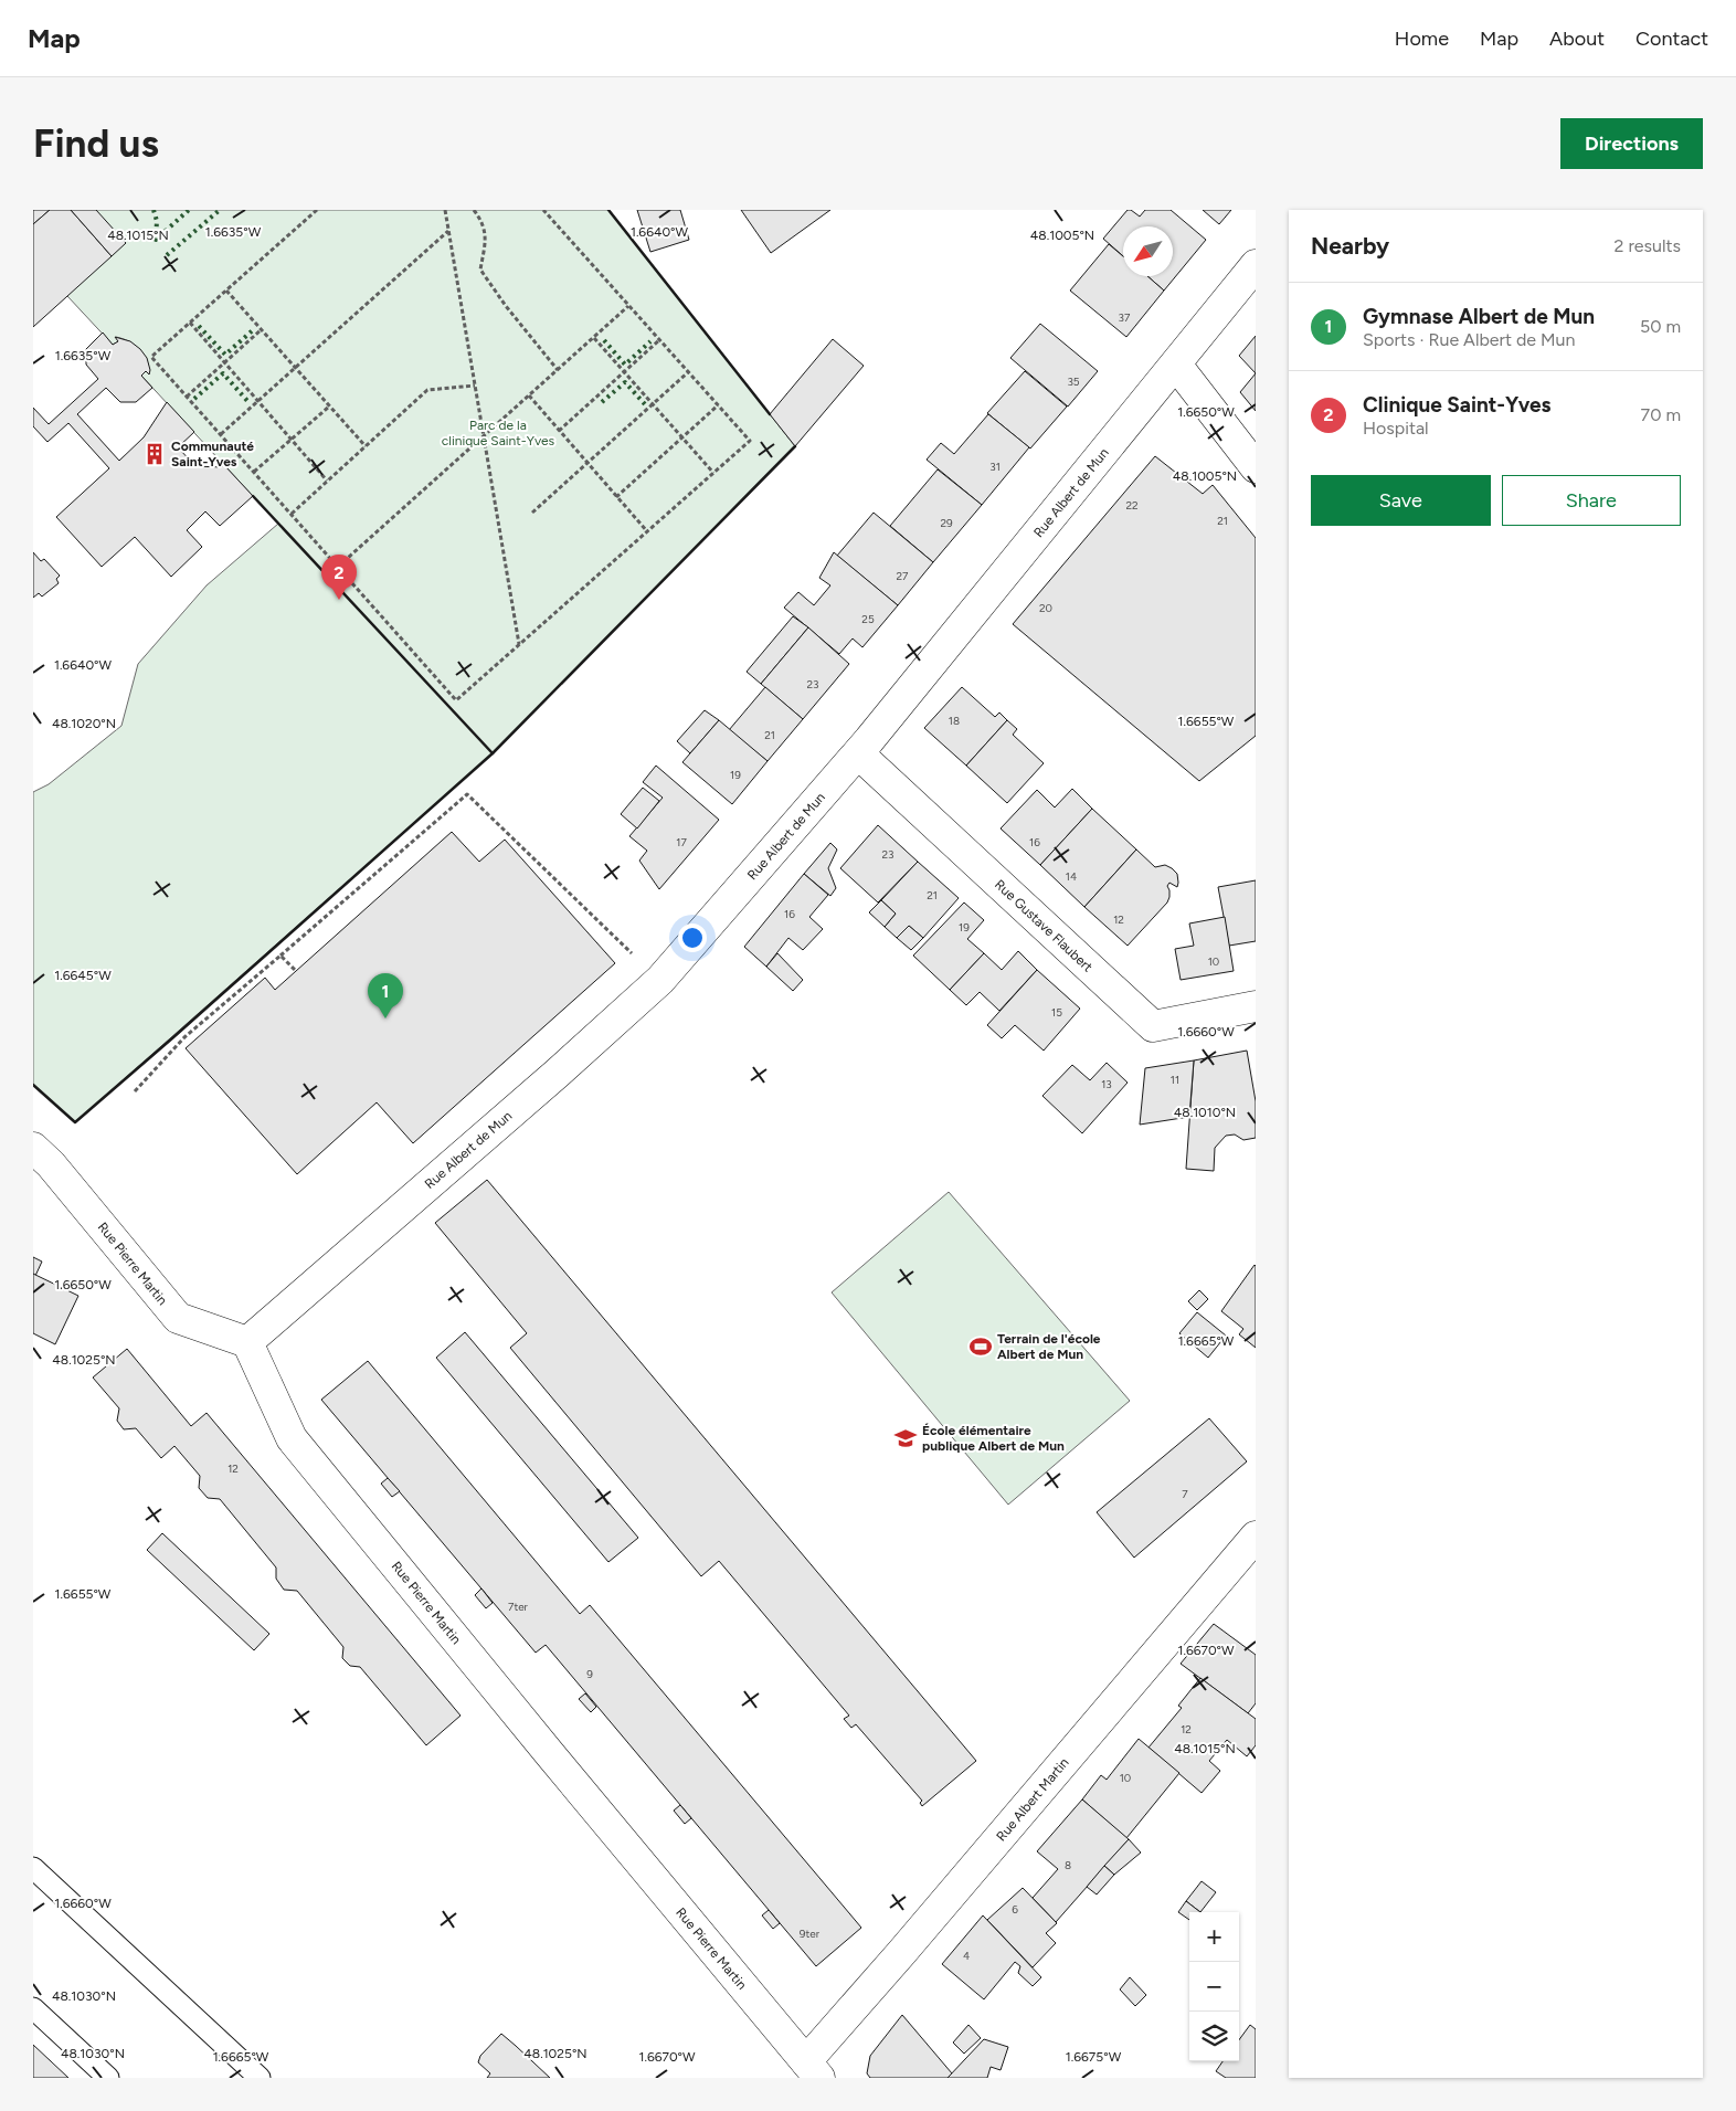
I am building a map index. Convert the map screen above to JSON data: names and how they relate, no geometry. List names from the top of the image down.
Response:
{
  "streets": {
    "street": [
      "Rue Albert de Mun",
      "Rue Gustave Flaubert",
      "Rue Pierre Martin",
      "Rue Albert Martin"
    ]
  },
  "crossings": [
    ["Rue Albert de Mun", "Rue Gustave Flaubert"],
    ["Rue Albert de Mun", "Rue Pierre Martin"],
    ["Rue Pierre Martin", "Rue Albert Martin"]
  ],
  "parks": ["Parc de la clinique Saint-Yves"],
  "places": {
    "building": ["Communauté Saint-Yves"],
    "sports": ["Terrain de l'école Albert de Mun"],
    "school or university": ["École élémentaire publique Albert de Mun"]
  },
  "house_numbers": [
    "37",
    "35",
    "31",
    "22",
    "21",
    "29",
    "27",
    "20",
    "25",
    "23",
    "18",
    "21",
    "19",
    "17",
    "16",
    "23",
    "14",
    "21",
    "16",
    "12",
    "19",
    "10",
    "15",
    "11",
    "13",
    "12",
    "7",
    "7ter",
    "9",
    "12",
    "10",
    "8",
    "6",
    "9ter",
    "4"
  ],
  "north": "bottom left",
  "page": {
    "header": "Map",
    "nav": [
      "Home",
      "Map",
      "About",
      "Contact"
    ],
    "buttons": [
      "Directions",
      ["Save", "Share"]
    ],
    "title": "Find us",
    "heading": ["Nearby", "2 results"],
    "list": [
      {
        "mark": "1",
        "name": "Gymnase Albert de Mun",
        "note": "Sports · Rue Albert de Mun",
        "value": "50 m"
      },
      {
        "mark": "2",
        "name": "Clinique Saint-Yves",
        "note": "Hospital",
        "value": "70 m"
      }
    ],
    "pins": ["2", "1"],
    "map_buttons": ["+", "−"]
  },
  "coordinates": [
    "1.6635°W",
    "1.6640°W",
    "48.1015°N",
    "48.1005°N",
    "1.6650°W",
    "1.6655°W",
    "48.1020°N",
    "1.6645°W",
    "1.6660°W",
    "48.1010°N",
    "1.6665°W",
    "48.1025°N",
    "1.6670°W",
    "48.1030°N",
    "1.6675°W"
  ]
}
